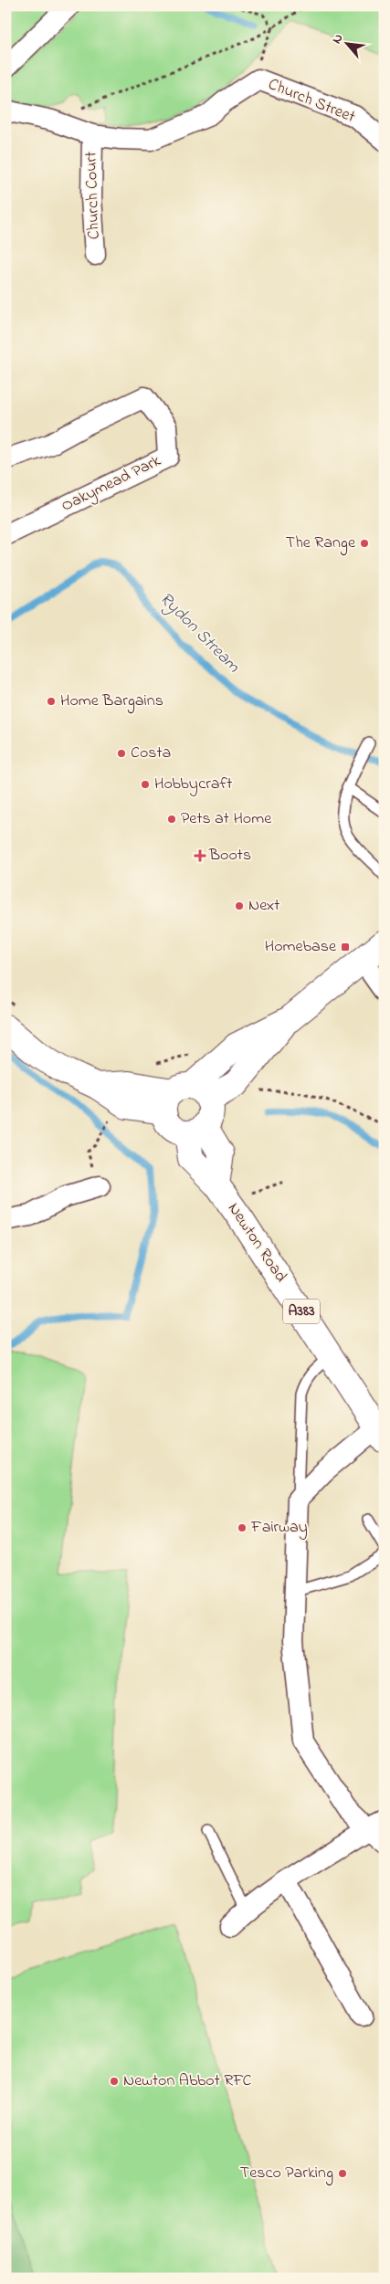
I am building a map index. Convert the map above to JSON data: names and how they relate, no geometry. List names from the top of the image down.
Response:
{
  "streets": {
    "main road": ["Newton Road", "A383"],
    "street": ["Church Street", "Church Court", "Oakymead Park"]
  },
  "crossings": [
    ["Church Street", "Church Court"]
  ],
  "water": ["Rydon Stream"],
  "places": {
    "other": [
      "The Range",
      "Home Bargains",
      "Costa",
      "Hobbycraft",
      "Pets at Home",
      "Next",
      "Fairway",
      "Newton Abbot RFC",
      "Tesco Parking"
    ],
    "health": ["Boots"],
    "transit": ["Homebase"]
  },
  "north": "top left"
}
